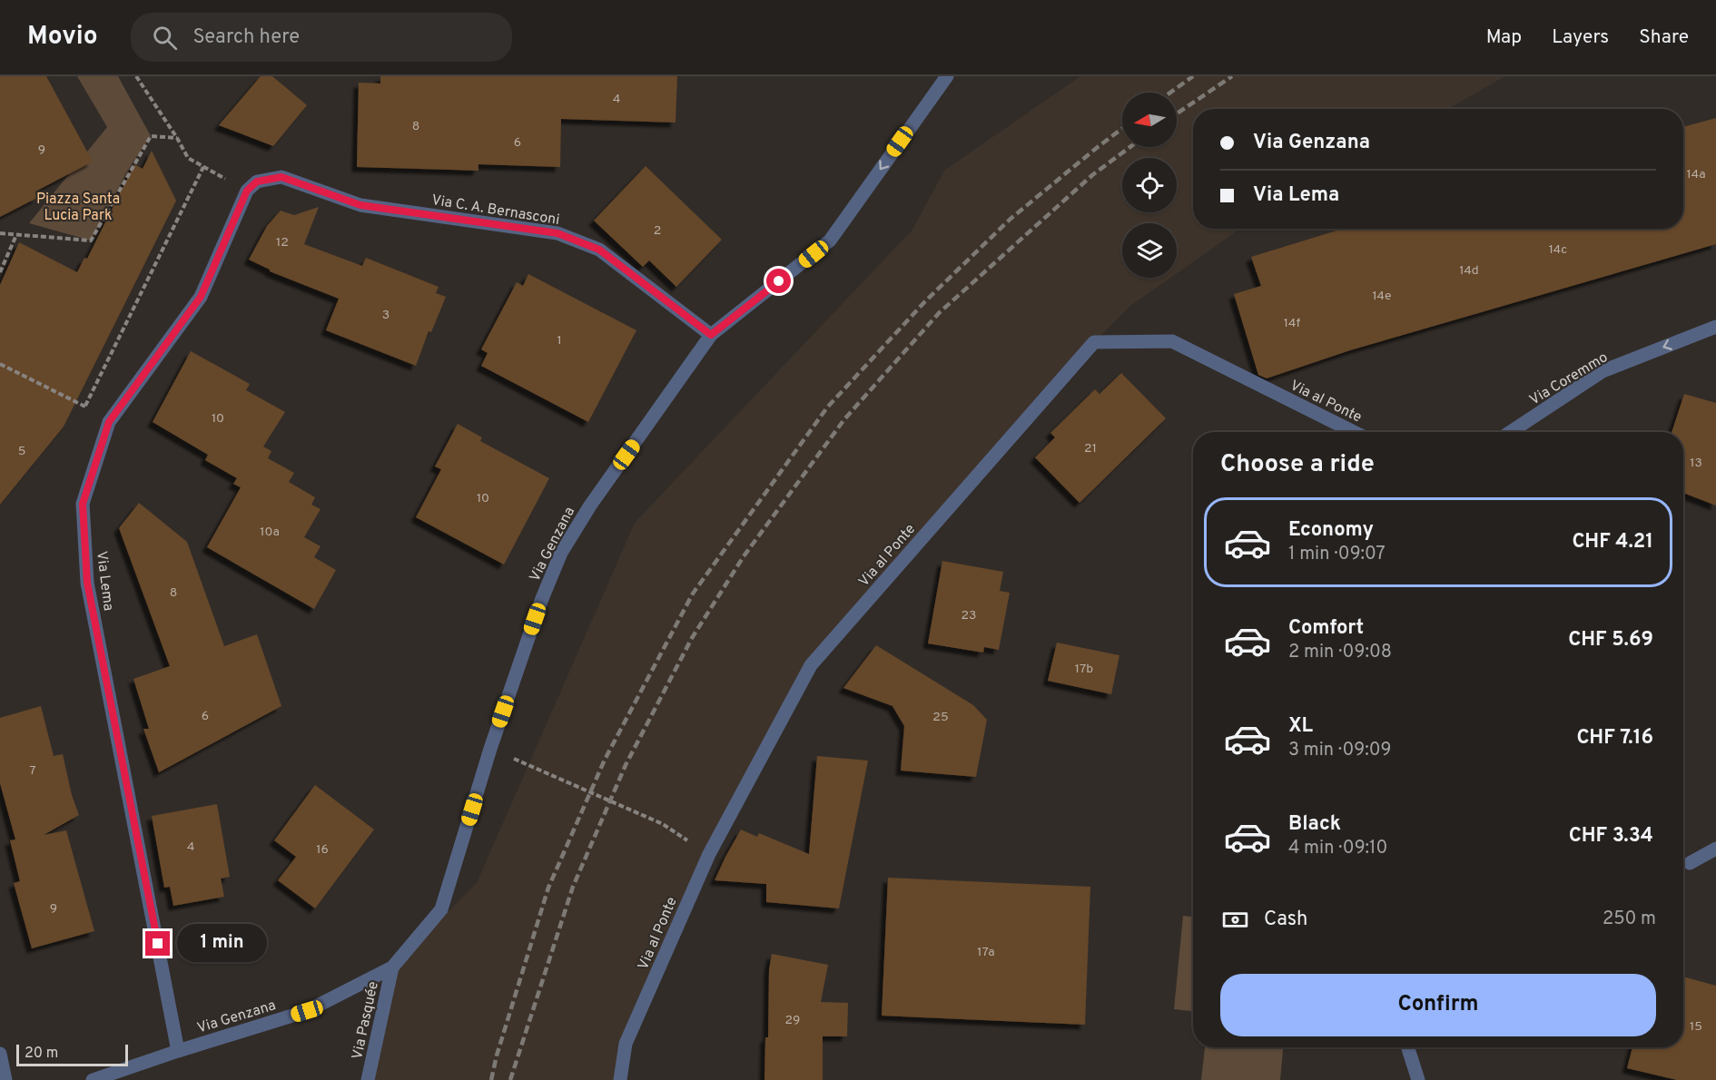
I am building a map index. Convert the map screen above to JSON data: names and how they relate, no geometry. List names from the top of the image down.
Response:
{
  "streets": {
    "street": [
      "Via C. A. Bernasconi",
      "Via Coremmo",
      "Via al Ponte",
      "Via Genzana",
      "Via Lema",
      "Via Pasquée"
    ]
  },
  "crossings": [
    ["Via C. A. Bernasconi", "Via Genzana"],
    ["Via C. A. Bernasconi", "Via Lema"],
    ["Via Genzana", "Via Lema"],
    ["Via Genzana", "Via Pasquée"]
  ],
  "one_way": ["Via Coremmo"],
  "parks": ["Piazza Santa Lucia Park"],
  "house_numbers": [
    "4",
    "8",
    "6",
    "9",
    "14a",
    "2",
    "12",
    "14c",
    "14d",
    "14e",
    "3",
    "14f",
    "1",
    "10",
    "21",
    "5",
    "13",
    "10",
    "10a",
    "8",
    "23",
    "17b",
    "6",
    "25",
    "7",
    "4",
    "16",
    "9",
    "17a",
    "29",
    "15"
  ],
  "scale_bar": "20 m",
  "north": "left",
  "page": {
    "header": "Movio",
    "search": "Search here",
    "nav": ["Map", "Layers", "Share"],
    "banner": ["Via Genzana", "Via Lema"],
    "heading": "Choose a ride",
    "list": [
      {
        "name": "Economy",
        "note": "1 min · 09:07",
        "value": "CHF 4.21"
      },
      {
        "name": "Comfort",
        "note": "2 min · 09:08",
        "value": "CHF 5.69"
      },
      {
        "name": "XL",
        "note": "3 min · 09:09",
        "value": "CHF 7.16"
      },
      {
        "name": "Black",
        "note": "4 min · 09:10",
        "value": "CHF 3.34"
      }
    ],
    "pay": ["Cash", "250 m"],
    "bubble": "1 min",
    "buttons": "Confirm",
    "scale": "20 m"
  }
}
